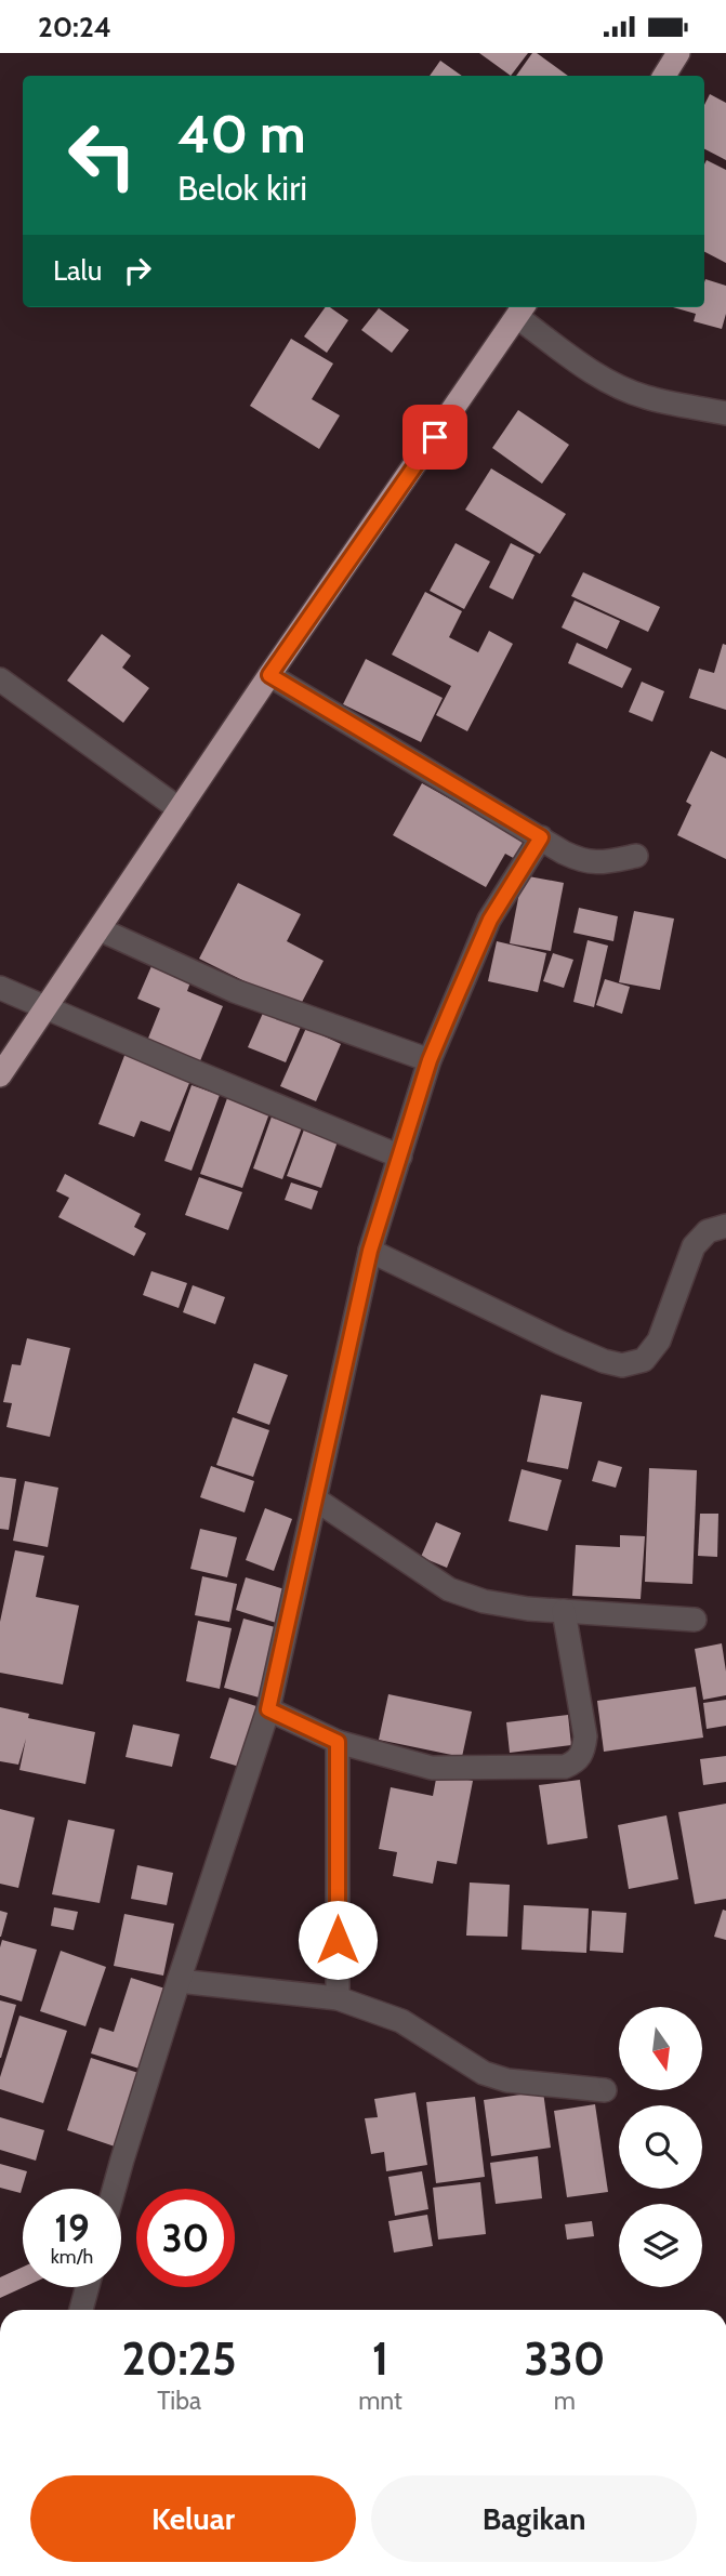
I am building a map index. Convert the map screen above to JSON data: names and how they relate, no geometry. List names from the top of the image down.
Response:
{
  "north": "bottom",
  "page": {
    "status": "20:24",
    "turn": ["40 m", "Belok kiri"],
    "then": "Lalu",
    "speed": "19 km/h",
    "limit": "30",
    "eta": [
      "20:25",
      "Tiba",
      "1",
      "mnt",
      "330",
      "m"
    ],
    "buttons": ["Keluar", "Bagikan"]
  }
}
